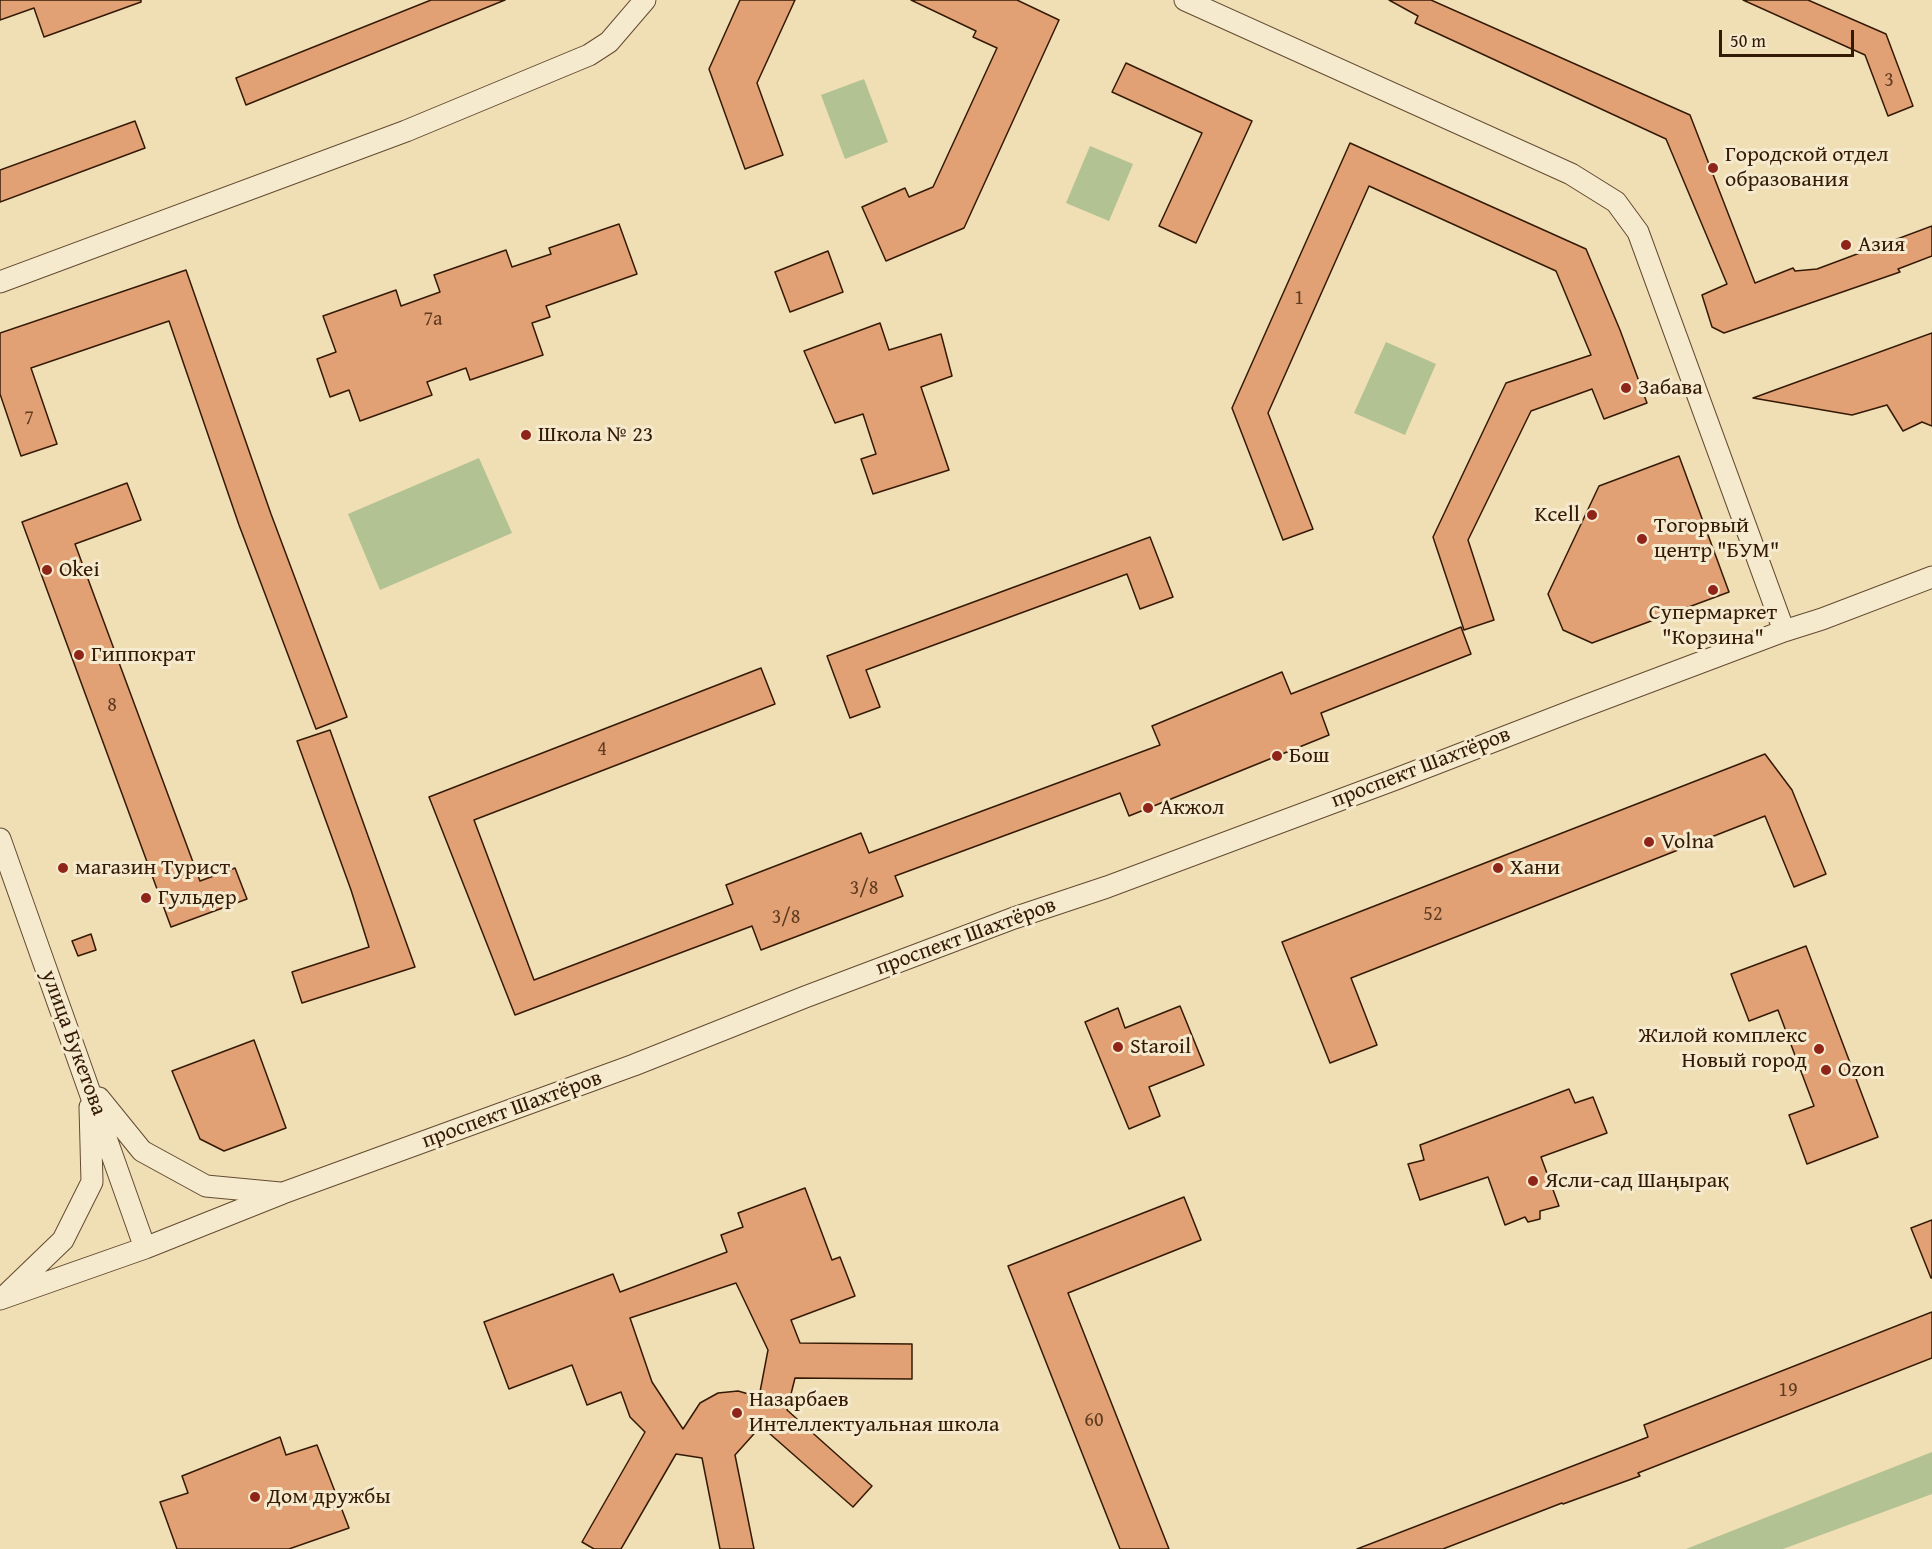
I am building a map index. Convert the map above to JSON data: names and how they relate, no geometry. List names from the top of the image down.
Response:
{
  "streets": {
    "street": ["проспект Шахтёров", "улица Букетова"]
  },
  "crossings": [
    ["проспект Шахтёров", "улица Букетова"]
  ],
  "places": [
    "Городской отдел образования",
    "Азия",
    "Забава",
    "Школа № 23",
    "Kcell",
    "Тогорвый центр \"БУМ\"",
    "Okei",
    "Супермаркет \"Корзина\"",
    "Гиппократ",
    "Бош",
    "Акжол",
    "Volna",
    "магазин Турист",
    "Хани",
    "Гульдер",
    "Staroil",
    "Жилой комплекс Новый город",
    "Ozon",
    "Ясли-сад Шаңырақ",
    "Назарбаев Интеллектуальная школа",
    "Дом дружбы"
  ],
  "house_numbers": [
    "3",
    "1",
    "7а",
    "7",
    "8",
    "4",
    "3/8",
    "52",
    "3/8",
    "19",
    "60"
  ],
  "scale_bar": "50 m"
}
